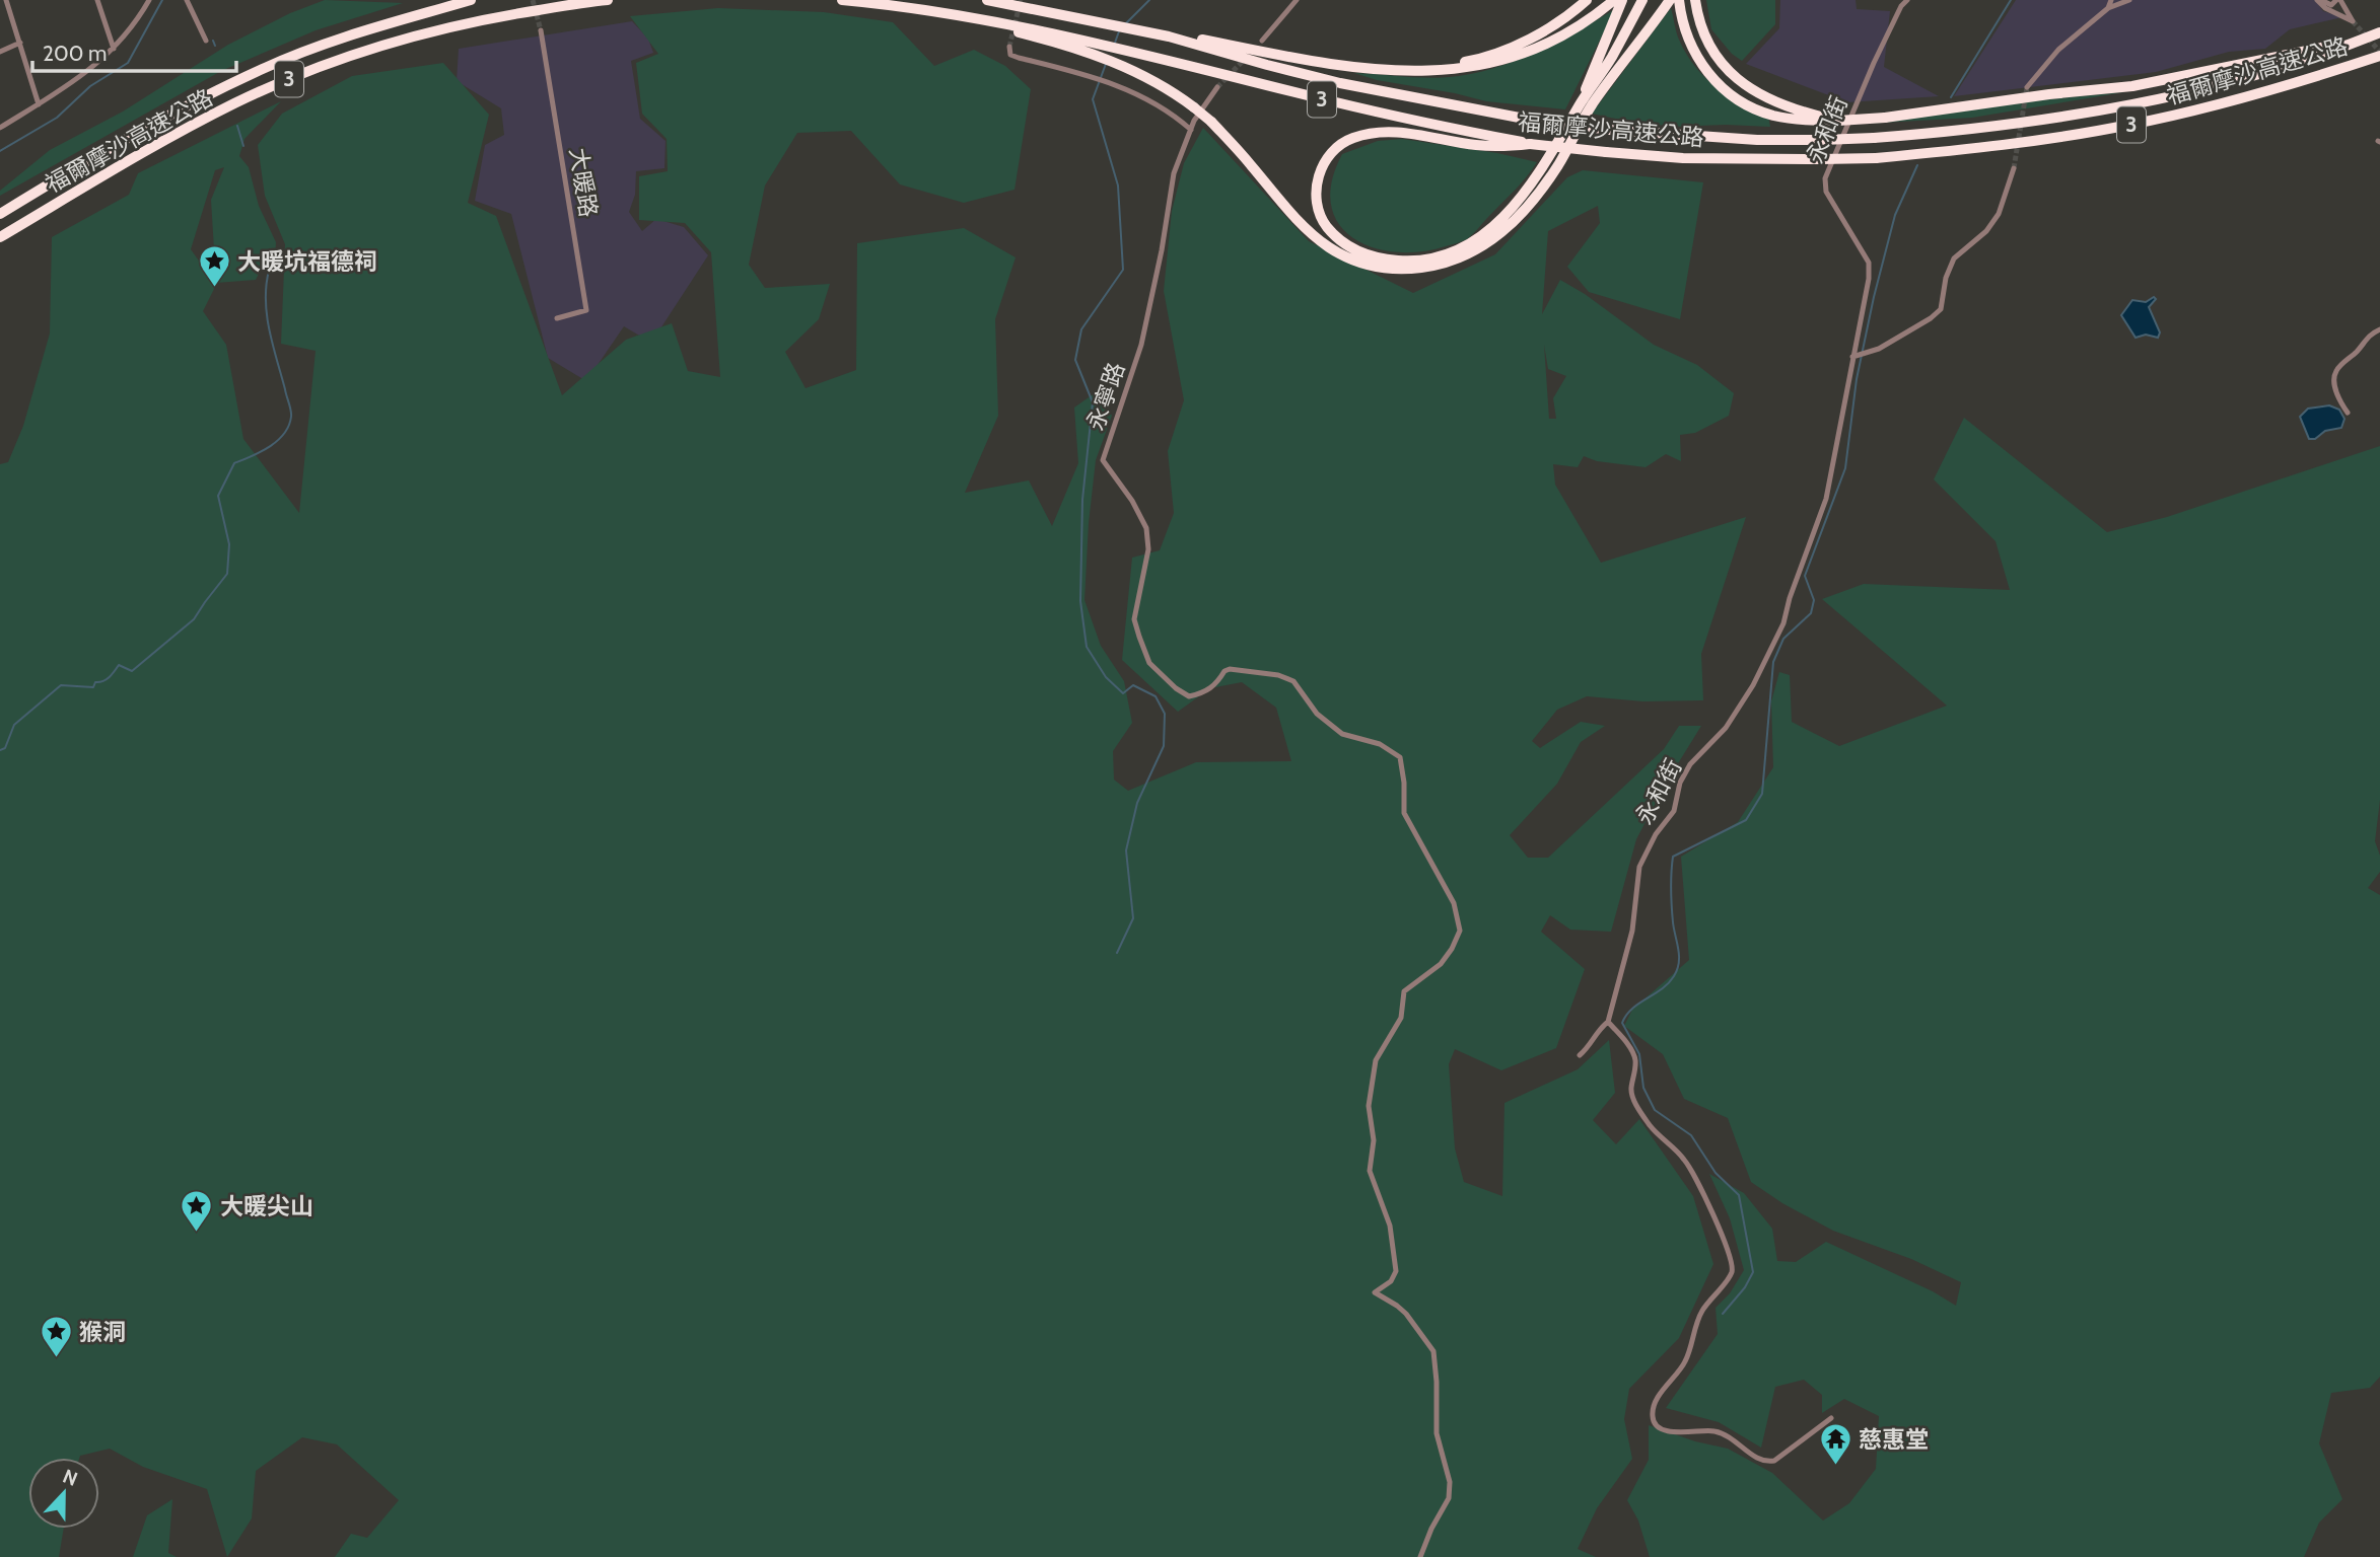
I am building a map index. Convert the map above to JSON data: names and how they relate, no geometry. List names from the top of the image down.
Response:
{
  "streets": {
    "highway": ["福爾摩沙高速公路", "3"],
    "street": ["永和街", "大暖路", "永寧路"]
  },
  "places": {
    "place": ["大暖坑福德祠", "大暖尖山", "猴洞"],
    "temple": ["慈惠堂"]
  },
  "scale_bar": "200 m",
  "north": "top"
}
